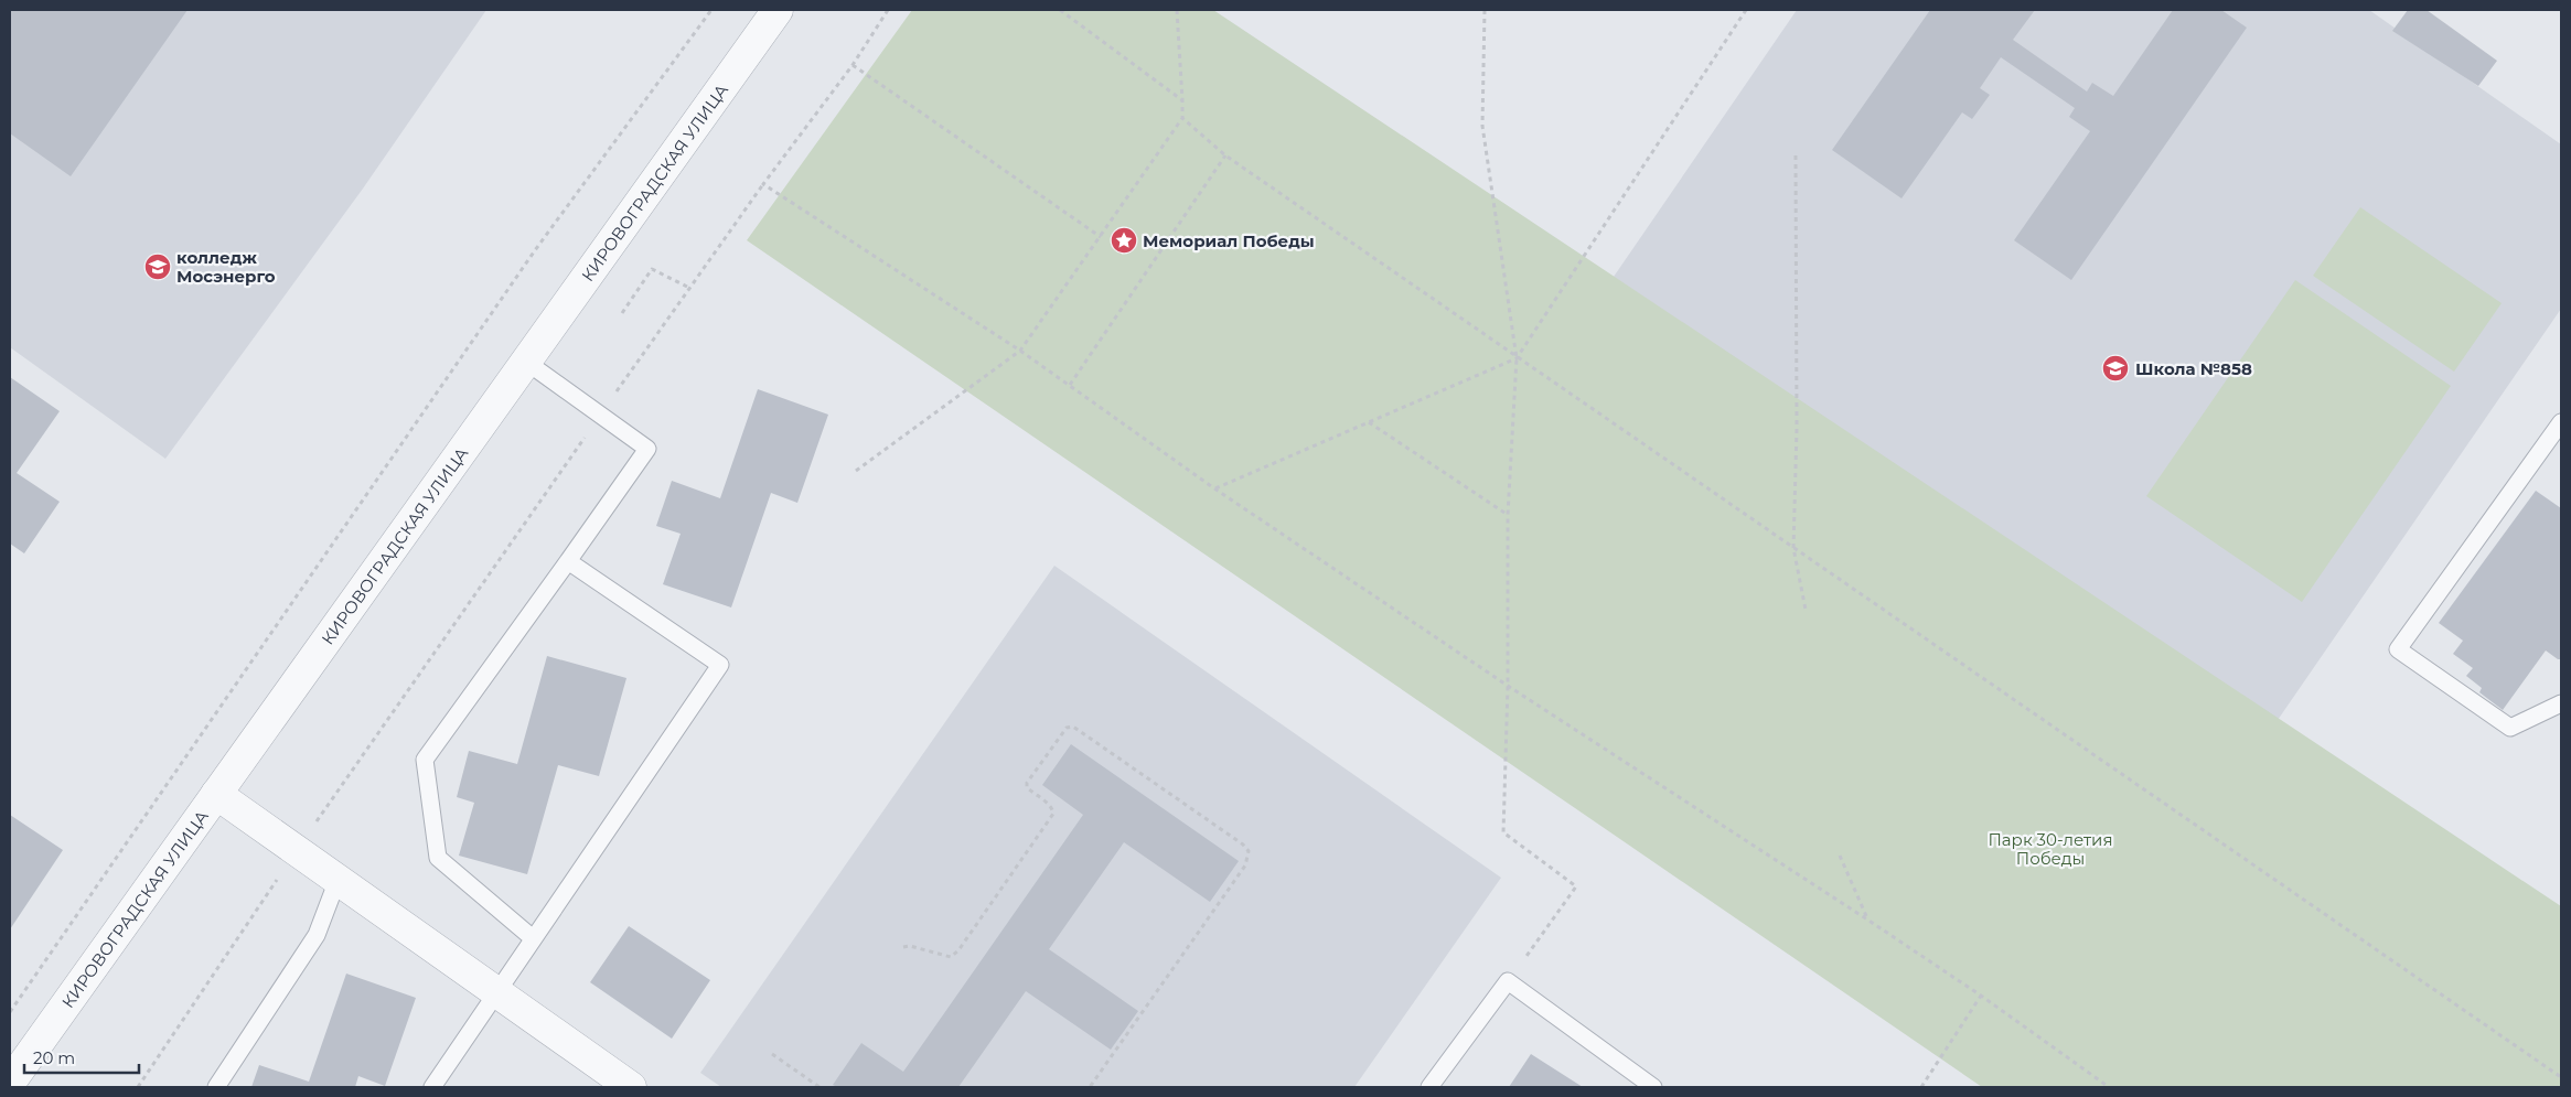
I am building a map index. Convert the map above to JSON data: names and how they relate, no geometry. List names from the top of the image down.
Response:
{
  "streets": {
    "street": ["КИРОВОГРАДСКАЯ УЛИЦА"]
  },
  "parks": ["Парк 30-летия Победы"],
  "places": {
    "place": ["Мемориал Победы"],
    "school or university": ["колледж Мосэнерго", "Школа №858"]
  },
  "scale_bar": "20 m"
}
